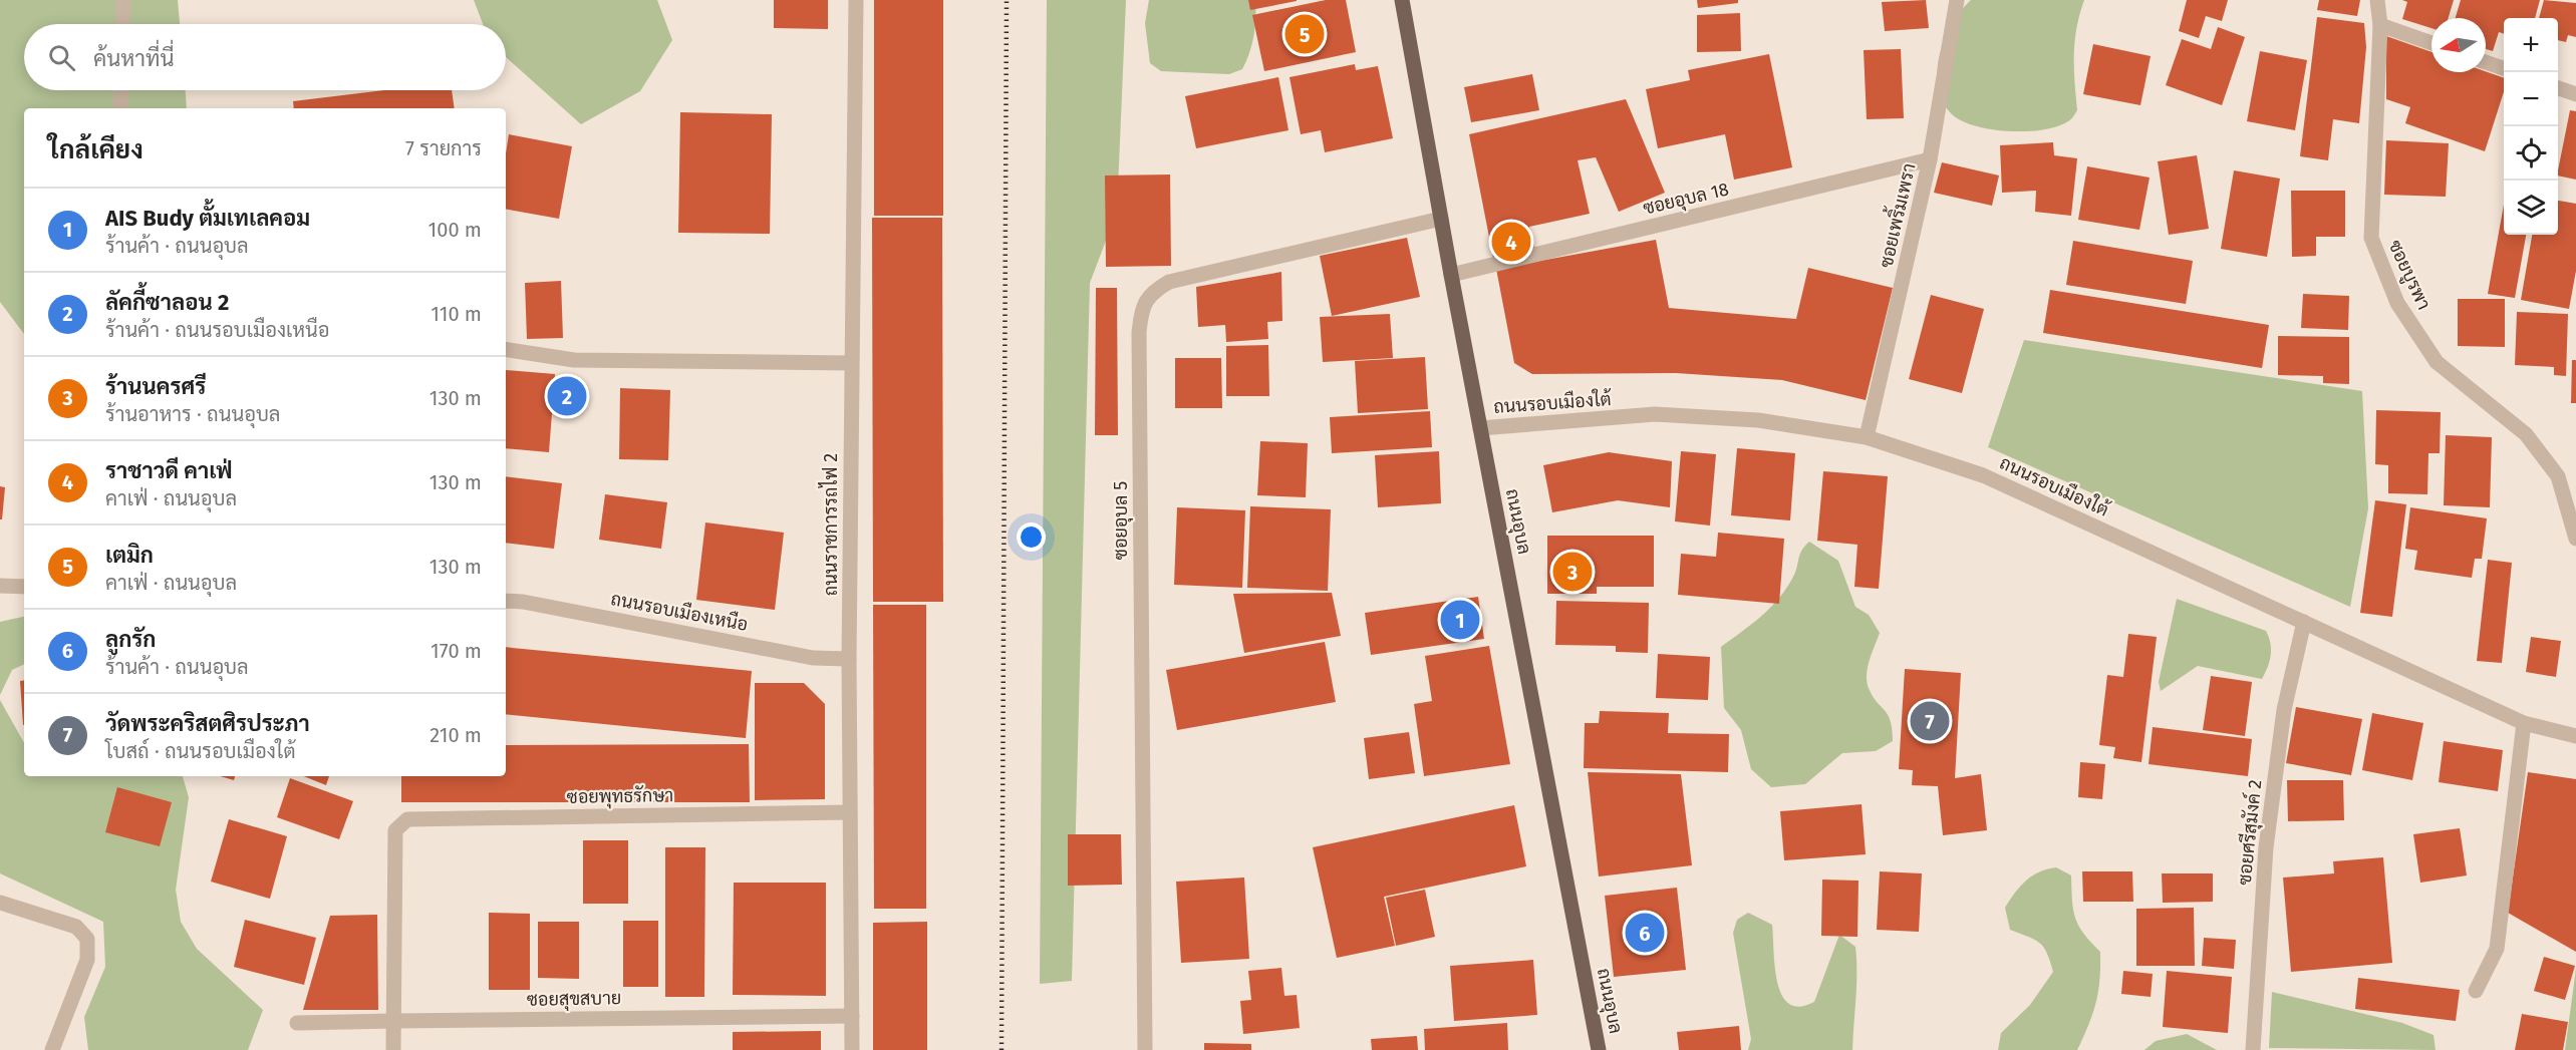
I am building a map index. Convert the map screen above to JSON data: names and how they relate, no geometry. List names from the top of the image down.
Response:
{
  "streets": {
    "main road": ["ถนนอุบล"],
    "street": [
      "ซอยอุบล 18",
      "ซอยเพริ้มเพรา",
      "ซอยบูรพา",
      "ถนนรอบเมืองใต้",
      "ซอยอุบล 5",
      "ถนนราชการรถไฟ 2",
      "ถนนรอบเมืองเหนือ",
      "ซอยพุทธรักษา",
      "ซอยศรีสุมังค์ 2",
      "ซอยสุขสบาย"
    ]
  },
  "crossings": [
    ["ซอยอุบล 18", "ซอยเพริ้มเพรา"],
    ["ซอยอุบล 18", "ถนนอุบล"],
    ["ซอยเพริ้มเพรา", "ถนนรอบเมืองใต้"],
    ["ถนนรอบเมืองใต้", "ถนนอุบล"],
    ["ถนนรอบเมืองใต้", "ซอยศรีสุมังค์ 2"],
    ["ซอยอุบล 5", "ถนนอุบล"],
    ["ถนนราชการรถไฟ 2", "ถนนรอบเมืองเหนือ"],
    ["ถนนราชการรถไฟ 2", "ซอยพุทธรักษา"],
    ["ถนนราชการรถไฟ 2", "ซอยสุขสบาย"],
    ["ซอยพุทธรักษา", "ซอยสุขสบาย"]
  ],
  "north": "left",
  "page": {
    "pins": [
      "5",
      "4",
      "2",
      "3",
      "1",
      "7",
      "6"
    ],
    "map_buttons": ["+", "−"],
    "search": "ค้นหาที่นี่",
    "heading": ["ใกล้เคียง", "7 รายการ"],
    "list": [
      {
        "mark": "1",
        "name": "AIS Budy ตั้มเทเลคอม",
        "note": "ร้านค้า · ถนนอุบล",
        "value": "100 m"
      },
      {
        "mark": "2",
        "name": "ลัคกี้ซาลอน 2",
        "note": "ร้านค้า · ถนนรอบเมืองเหนือ",
        "value": "110 m"
      },
      {
        "mark": "3",
        "name": "ร้านนครศรี",
        "note": "ร้านอาหาร · ถนนอุบล",
        "value": "130 m"
      },
      {
        "mark": "4",
        "name": "ราชาวดี คาเฟ่",
        "note": "คาเฟ่ · ถนนอุบล",
        "value": "130 m"
      },
      {
        "mark": "5",
        "name": "เตมิก",
        "note": "คาเฟ่ · ถนนอุบล",
        "value": "130 m"
      },
      {
        "mark": "6",
        "name": "ลูกรัก",
        "note": "ร้านค้า · ถนนอุบล",
        "value": "170 m"
      },
      {
        "mark": "7",
        "name": "วัดพระคริสตศิรประภา",
        "note": "โบสถ์ · ถนนรอบเมืองใต้",
        "value": "210 m"
      }
    ]
  }
}
